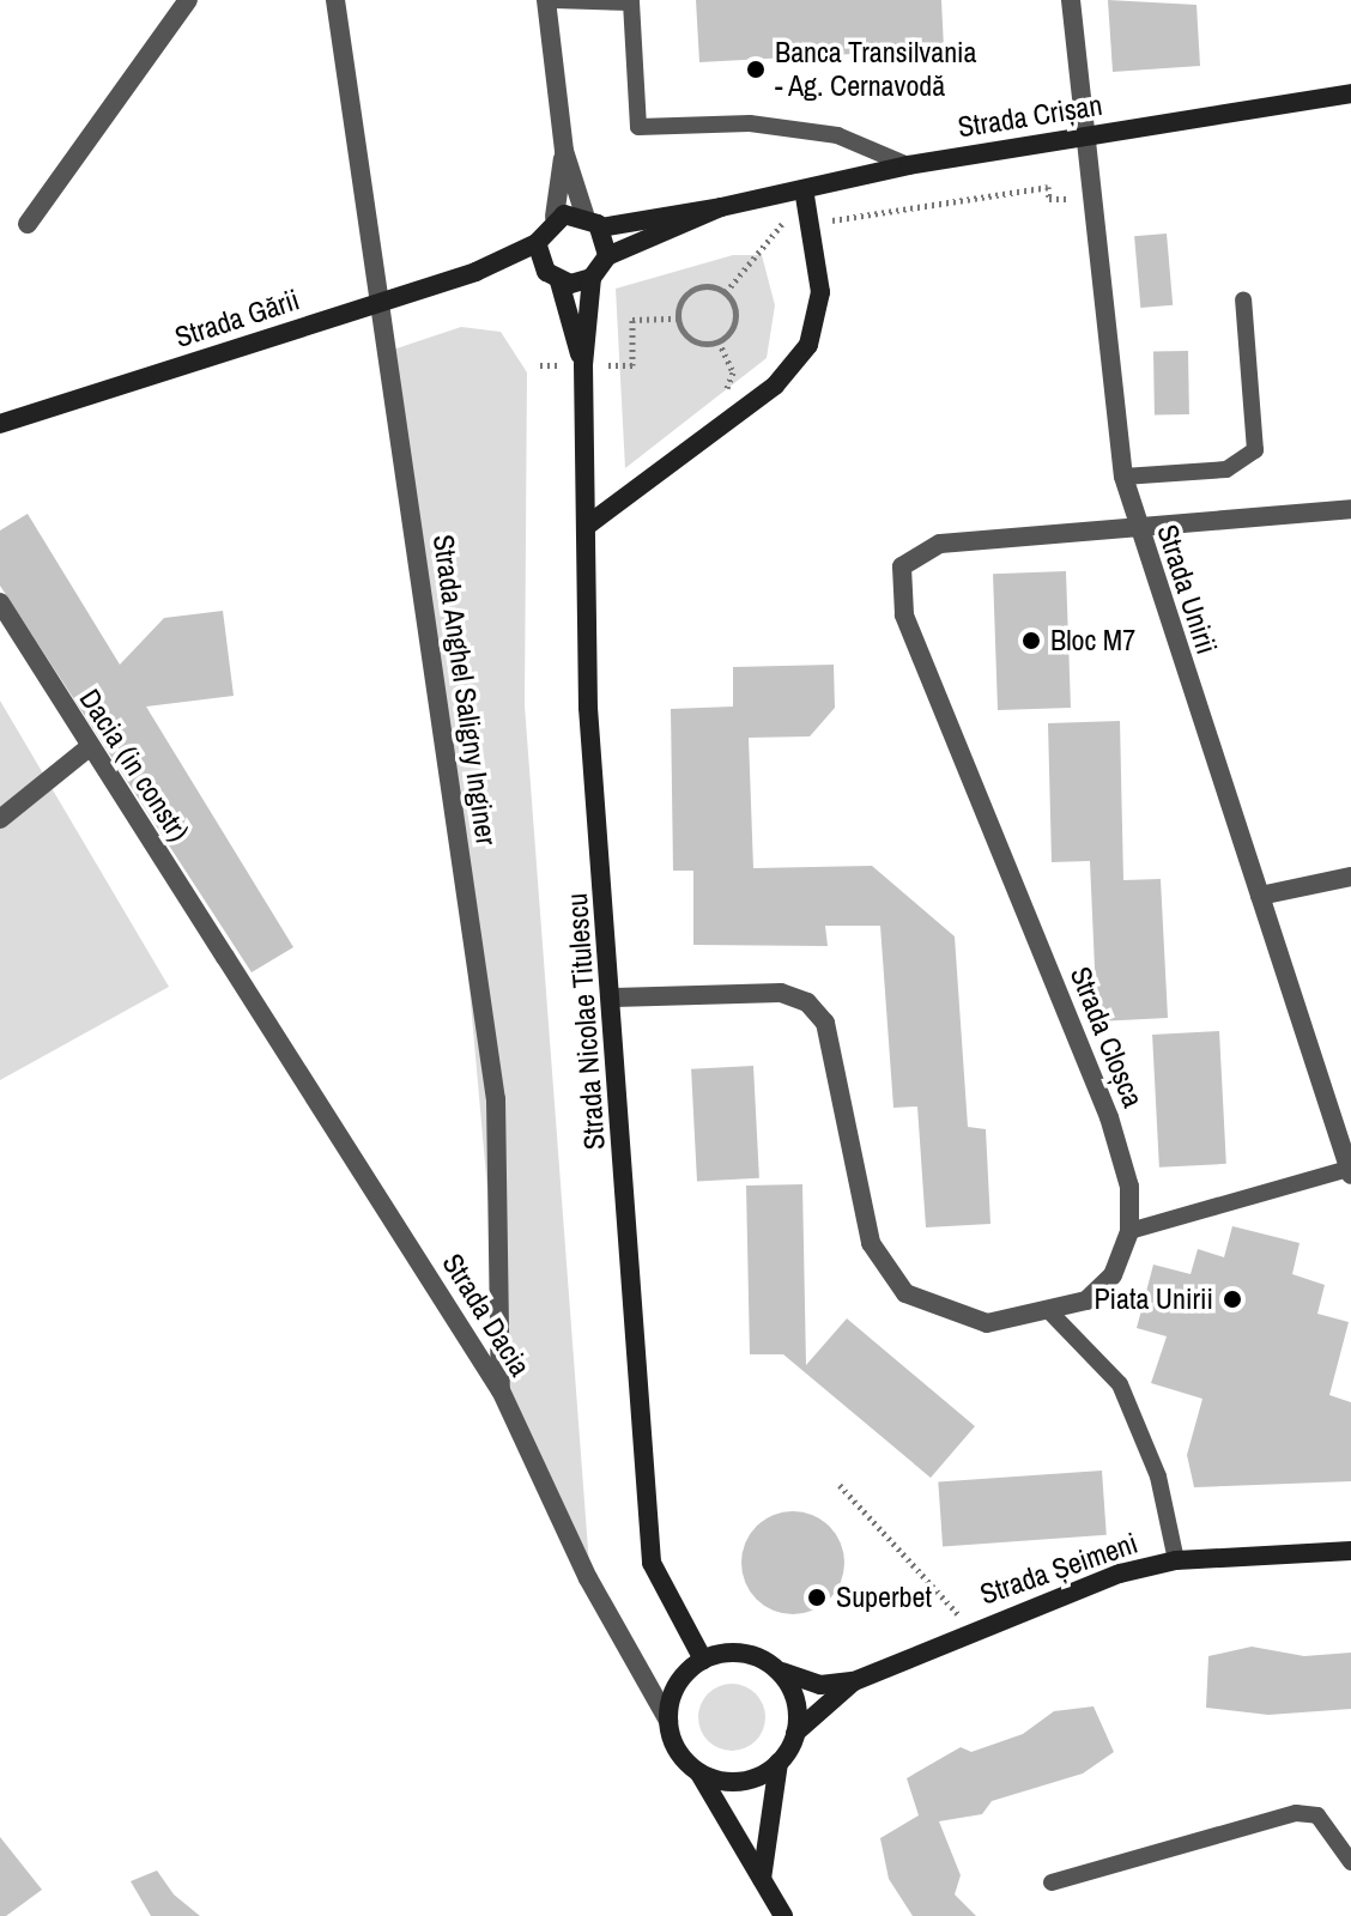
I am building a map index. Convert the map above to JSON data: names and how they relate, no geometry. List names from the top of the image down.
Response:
{
  "streets": {
    "main road": [
      "Strada Crișan",
      "Strada Gării",
      "Strada Nicolae Titulescu",
      "Strada Șeimeni"
    ],
    "street": [
      "Strada Unirii",
      "Strada Anghel Saligny Inginer",
      "Dacia (in constr)",
      "Strada Cloșca",
      "Strada Dacia"
    ]
  },
  "crossings": [
    ["Strada Crișan", "Strada Unirii"],
    ["Strada Crișan", "Strada Nicolae Titulescu"],
    ["Strada Unirii", "Strada Cloșca"],
    ["Strada Anghel Saligny Inginer", "Strada Dacia"],
    ["Dacia (in constr)", "Strada Dacia"],
    ["Strada Nicolae Titulescu", "Strada Cloșca"],
    ["Strada Nicolae Titulescu", "Strada Dacia"],
    ["Strada Nicolae Titulescu", "Strada Șeimeni"],
    ["Strada Dacia", "Strada Șeimeni"]
  ],
  "places": [
    "Banca Transilvania - Ag. Cernavodă",
    "Bloc M7",
    "Piata Unirii",
    "Superbet"
  ]
}
